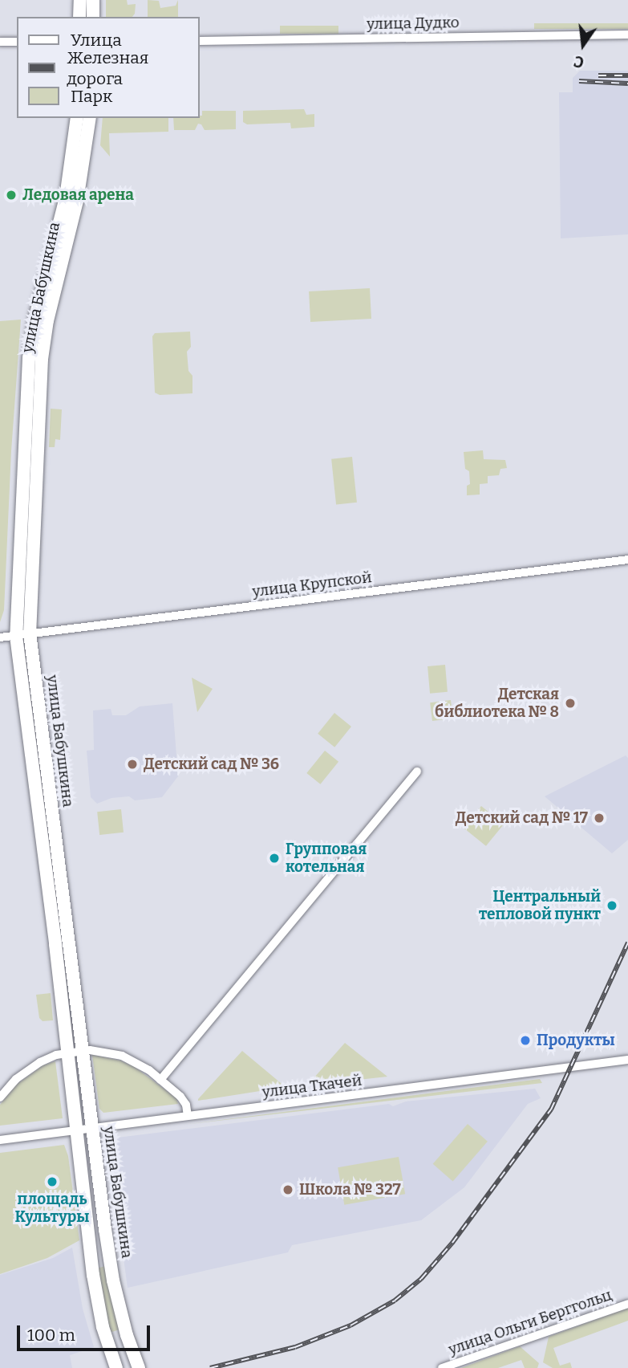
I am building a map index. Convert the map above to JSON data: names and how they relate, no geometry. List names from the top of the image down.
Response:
{
  "streets": {
    "street": [
      "улица Дудко",
      "улица Бабушкина",
      "улица Крупской",
      "улица Ткачей",
      "улица Ольги Берггольц"
    ]
  },
  "crossings": [
    ["улица Бабушкина", "улица Крупской"],
    ["улица Бабушкина", "улица Ткачей"]
  ],
  "places": [
    "Ледовая арена",
    "Детская библиотека № 8",
    "Детский сад № 36",
    "Детский сад № 17",
    "Групповая котельная",
    "Центральный тепловой пункт",
    "Продукты",
    "площадь Культуры",
    "Школа № 327"
  ],
  "legend": ["Улица", "Железная дорога", "Парк"],
  "scale_bar": "100 m",
  "north": "bottom"
}
